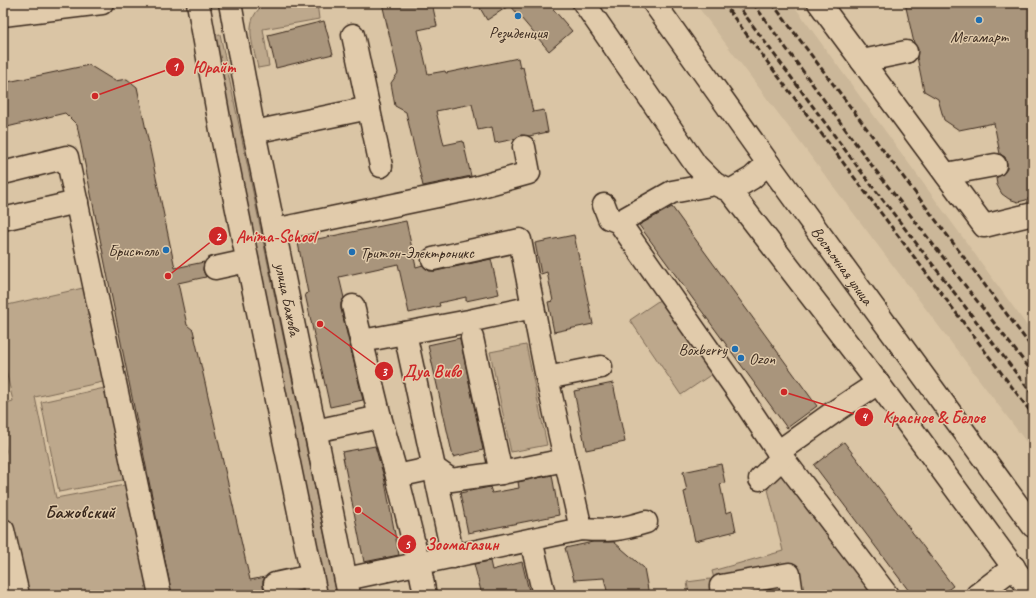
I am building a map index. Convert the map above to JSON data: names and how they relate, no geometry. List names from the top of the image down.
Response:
{
  "streets": {
    "street": ["Восточная улица", "улица Бажова"]
  },
  "districts": ["Бажовский"],
  "places": [
    "Резиденция",
    "Мегамарт",
    "Юрайт",
    "Бристоль",
    "Тритон-Электроникс",
    "Anima-School",
    "Дуа Виво",
    "Boxberry",
    "Ozon",
    "Красное & Белое",
    "Зоомагазин"
  ]
}
